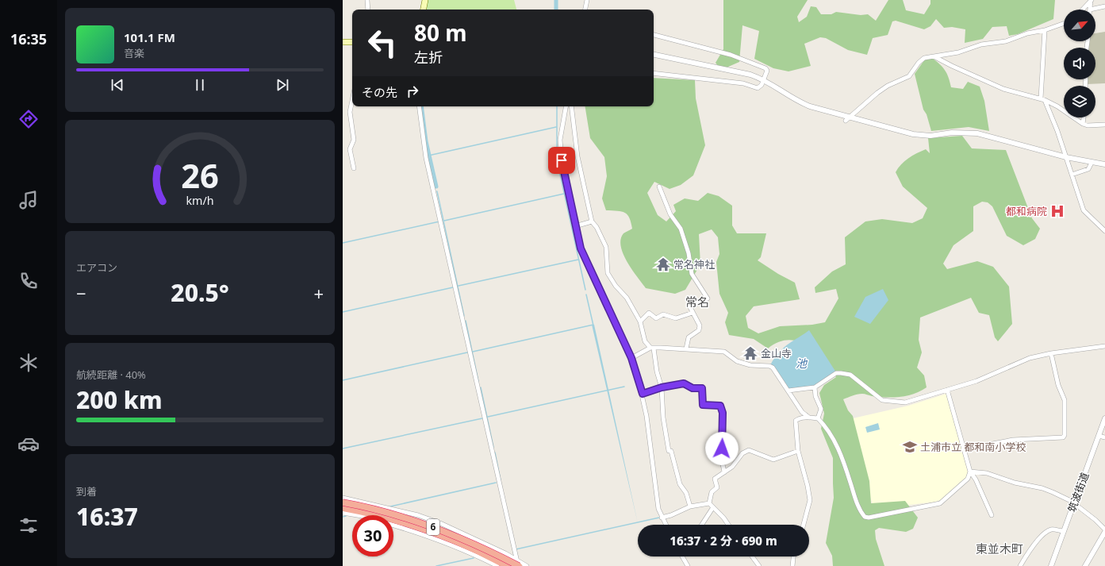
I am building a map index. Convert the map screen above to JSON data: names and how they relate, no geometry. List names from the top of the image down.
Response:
{
  "streets": {
    "highway": ["6"],
    "street": ["筑波街道"]
  },
  "districts": ["常名", "東並木町"],
  "water": ["池"],
  "places": {
    "hospital": ["都和病院"],
    "temple": ["常名神社", "金山寺"],
    "school or university": ["土浦市立 都和南小学校"]
  },
  "north": "top right",
  "page": {
    "tabs": "16:35",
    "turn": ["80 m", "左折"],
    "song": ["101.1 FM", "音楽"],
    "then": "その先",
    "tile": [
      "エアコン",
      ["航続距離 · 40%", "200 km"],
      ["到着", "16:37"]
    ],
    "heat": ["−", "20.5°", "+"],
    "limit": "30",
    "trip": "16:37 · 2 分 · 690 m",
    "gauge": ["26", "km/h"]
  }
}
